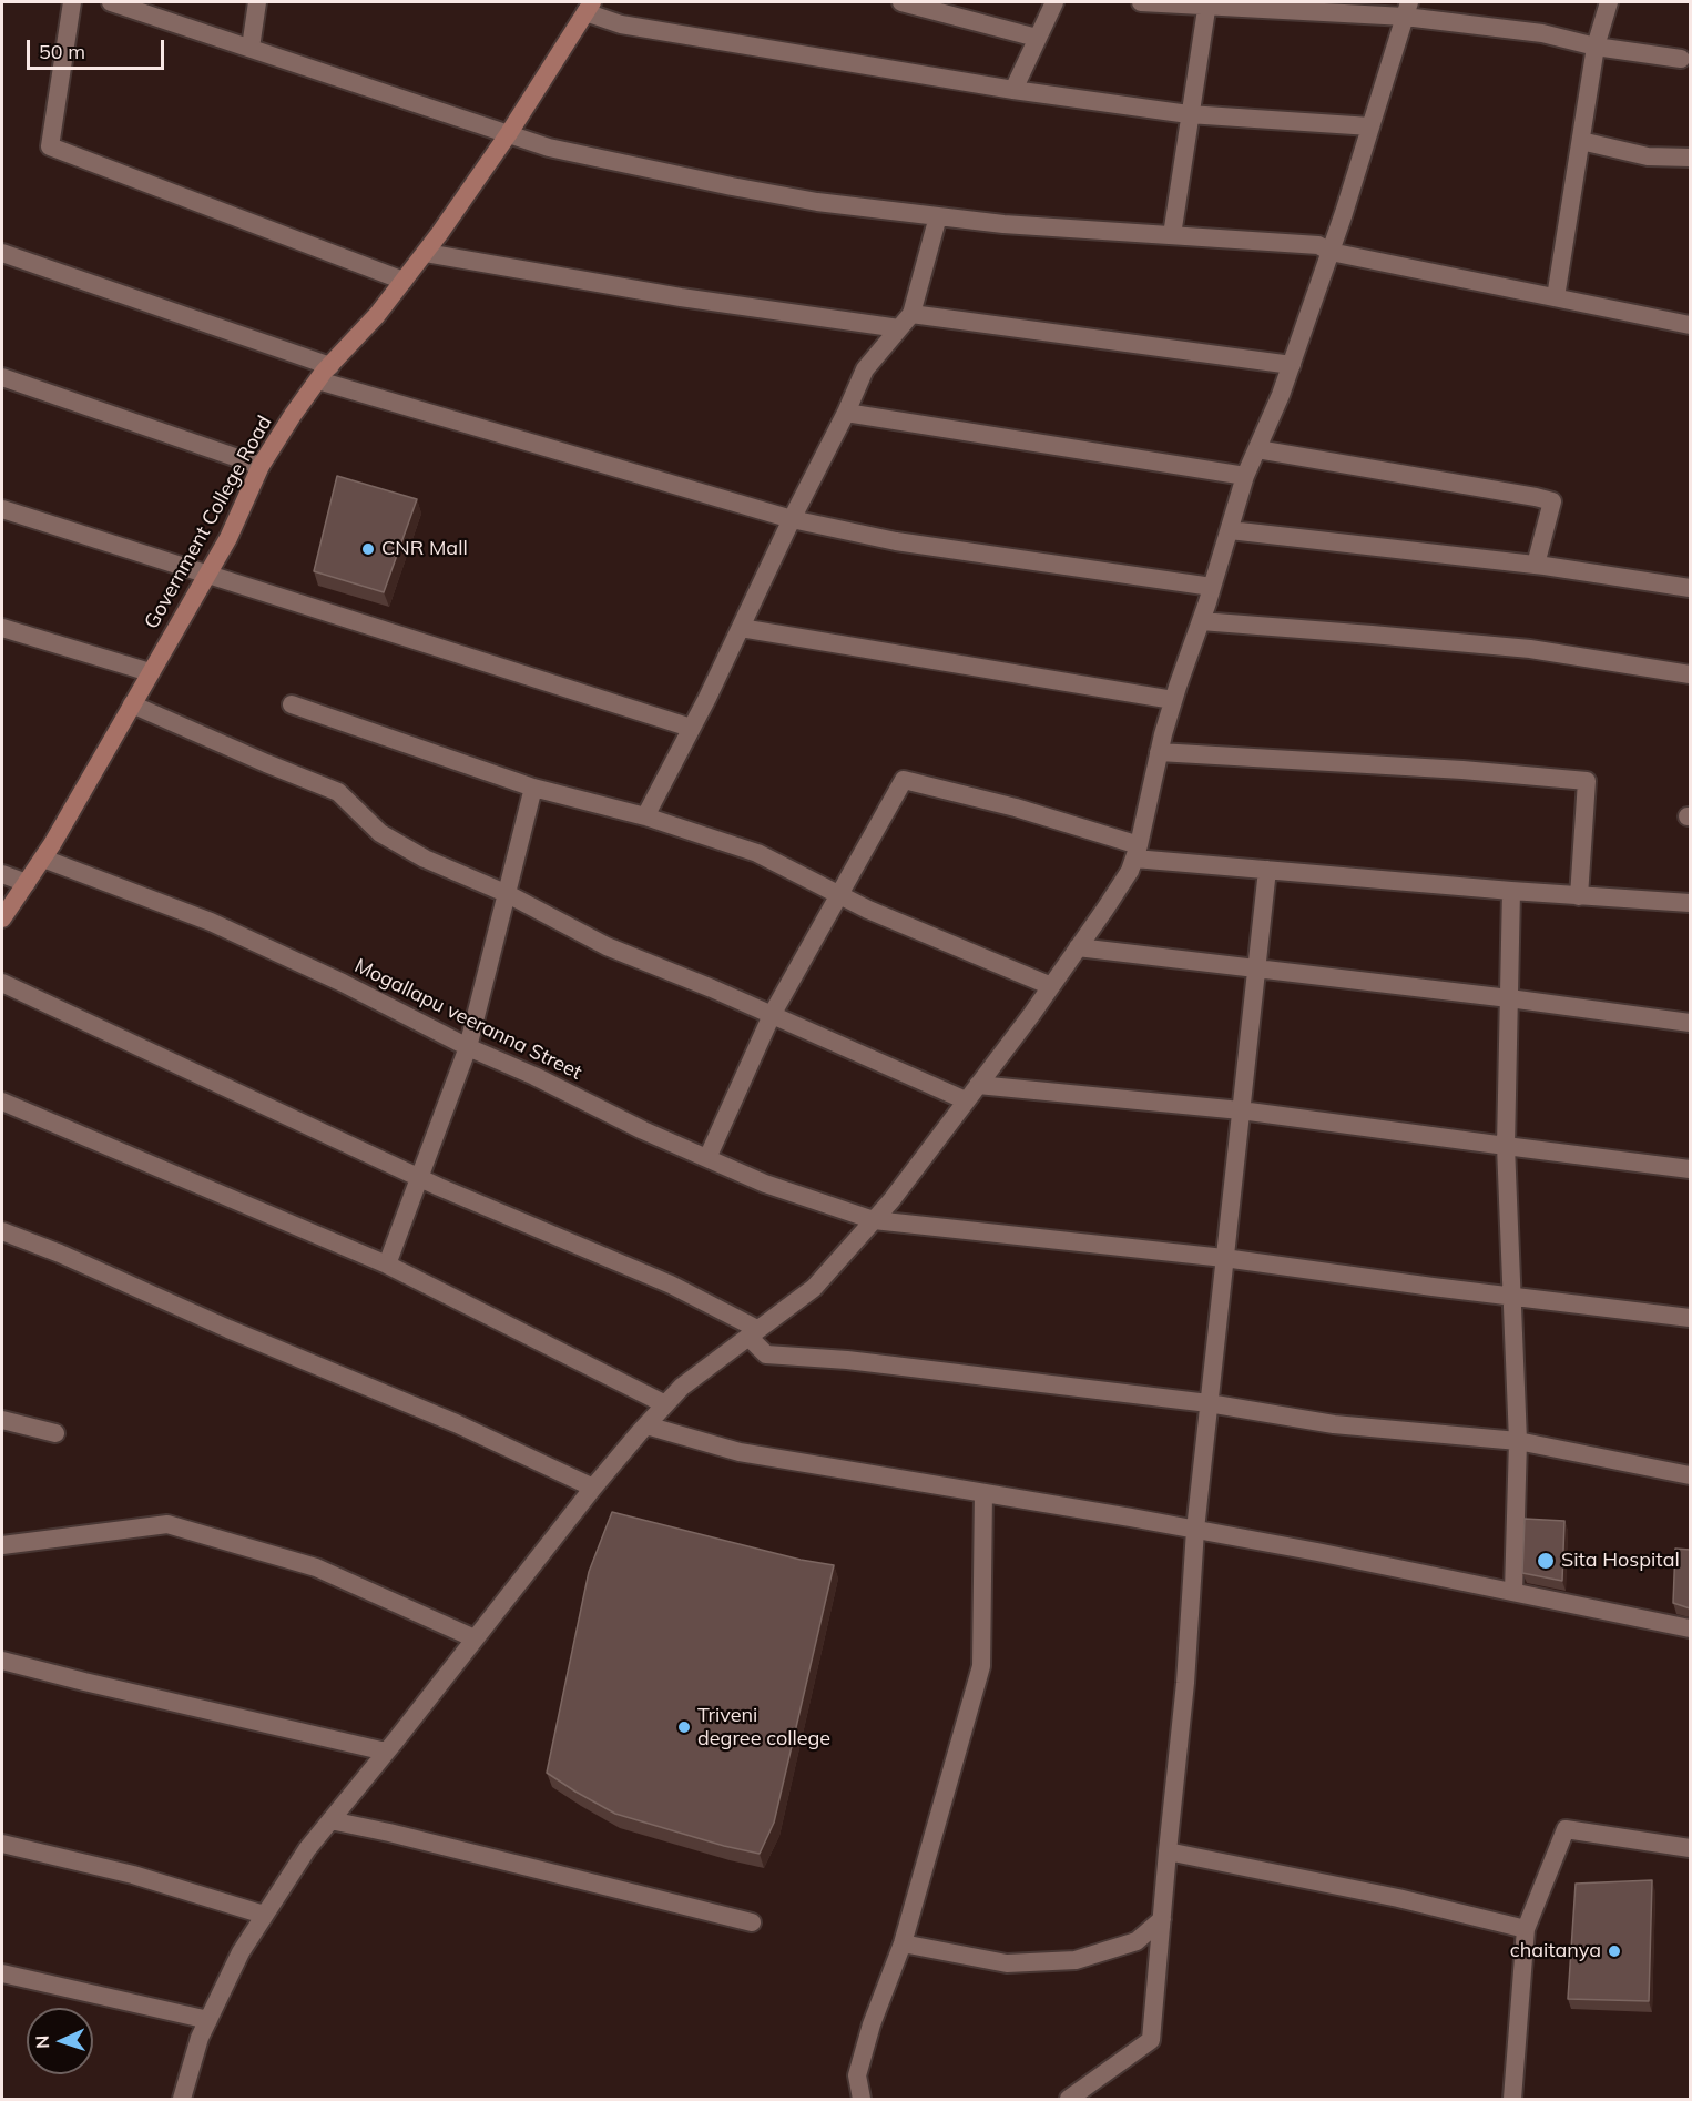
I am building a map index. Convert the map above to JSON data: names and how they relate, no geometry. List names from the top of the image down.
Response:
{
  "streets": {
    "main road": ["Government College Road"],
    "street": ["Mogallapu veeranna Street"]
  },
  "crossings": [
    ["Government College Road", "Mogallapu veeranna Street"]
  ],
  "places": [
    "CNR Mall",
    "Sita Hospital",
    "Triveni degree college",
    "chaitanya"
  ],
  "scale_bar": "50 m",
  "north": "left"
}
